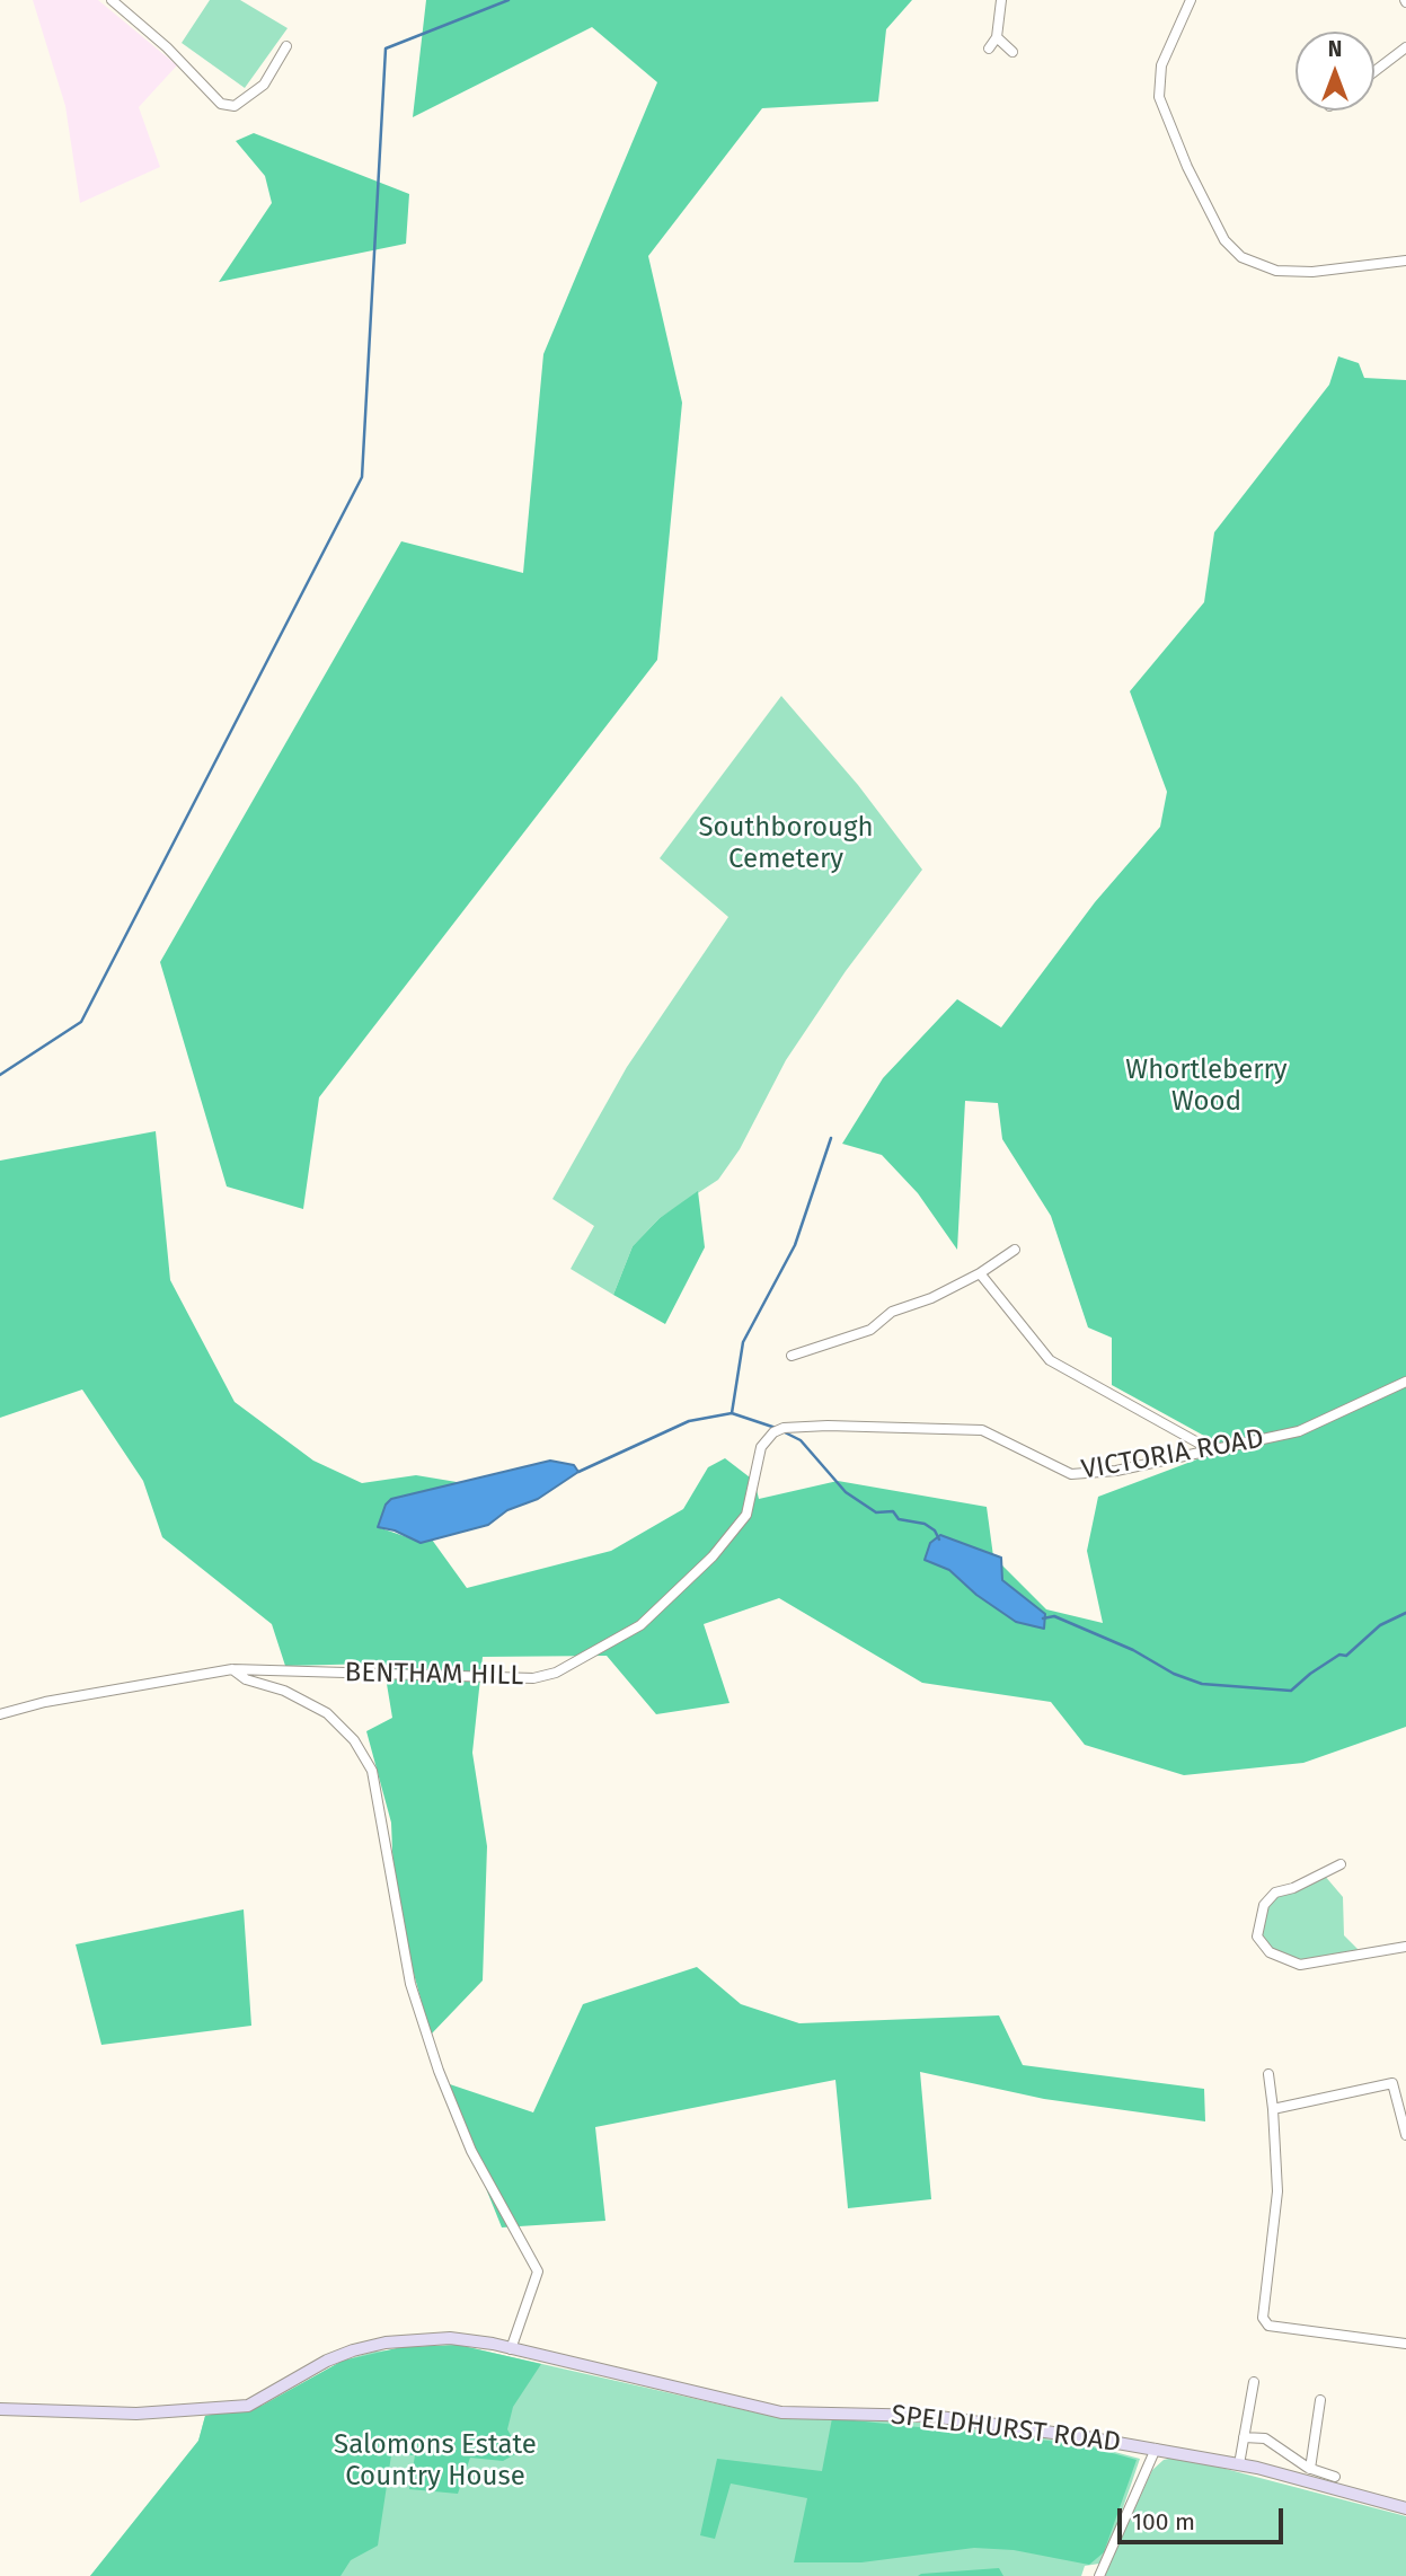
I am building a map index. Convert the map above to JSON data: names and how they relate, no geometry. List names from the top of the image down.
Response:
{
  "streets": {
    "street": ["VICTORIA ROAD", "BENTHAM HILL", "SPELDHURST ROAD"]
  },
  "crossings": [
    ["VICTORIA ROAD", "BENTHAM HILL"]
  ],
  "parks": ["Southborough Cemetery", "Whortleberry Wood", "Salomons Estate Country House"],
  "scale_bar": "100 m",
  "north": "top"
}
